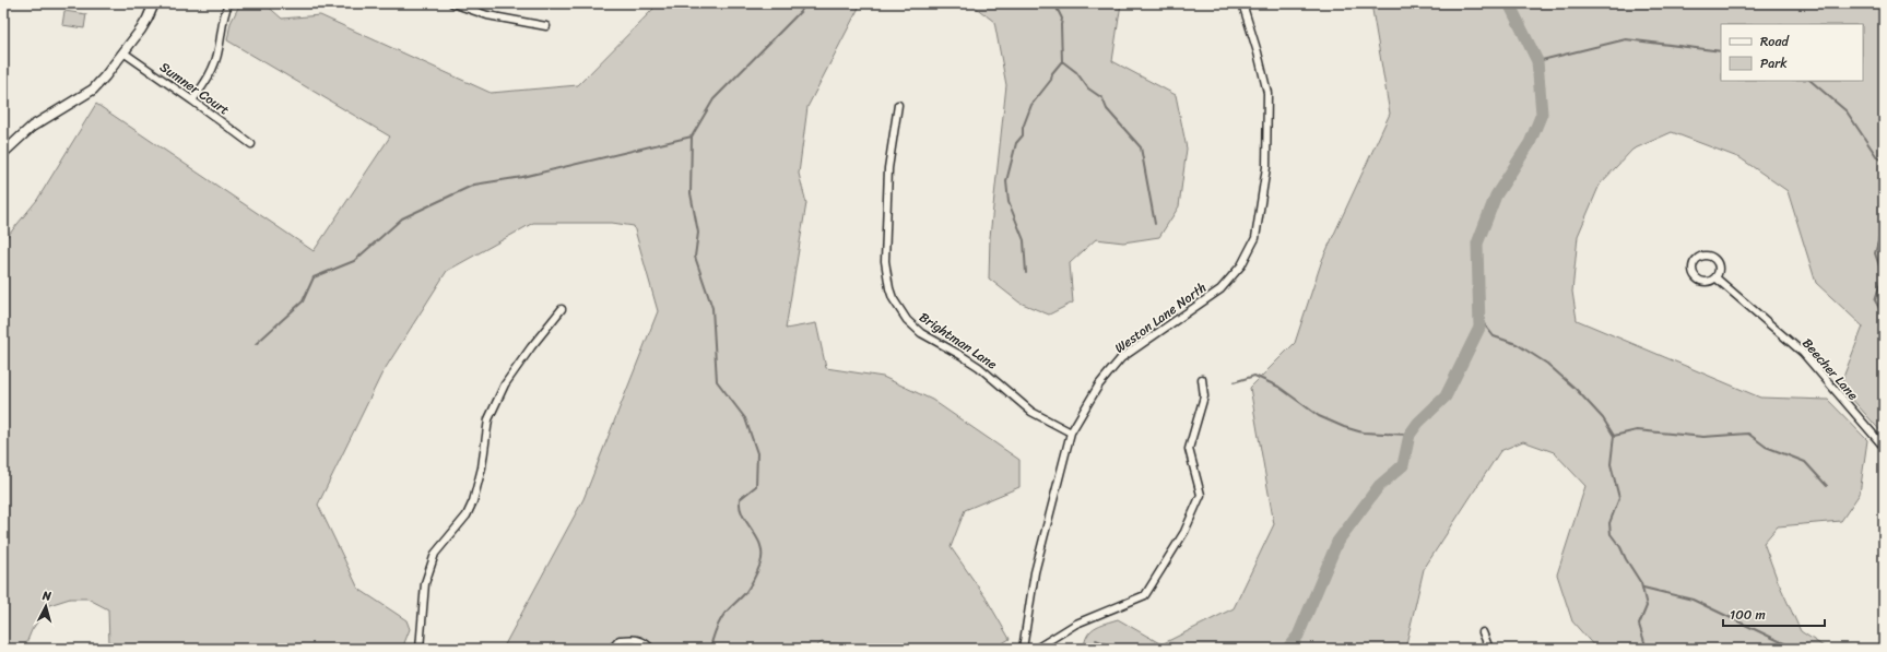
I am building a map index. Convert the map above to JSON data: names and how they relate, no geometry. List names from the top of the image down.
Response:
{
  "streets": {
    "street": [
      "Sumner Court",
      "Weston Lane North",
      "Brightman Lane",
      "Beecher Lane"
    ]
  },
  "crossings": [
    ["Weston Lane North", "Brightman Lane"]
  ],
  "legend": ["Road", "Park"],
  "scale_bar": "100 m",
  "north": "top"
}
